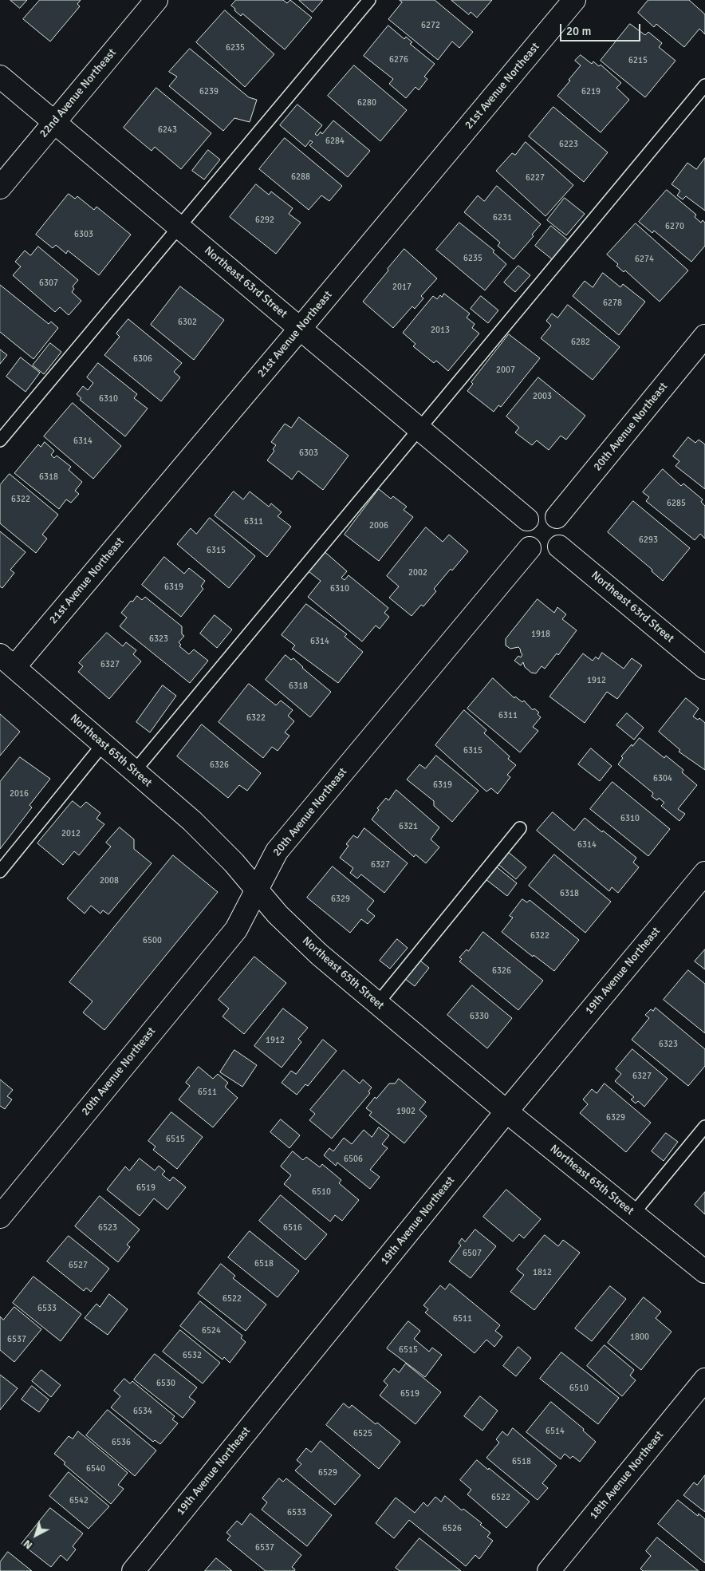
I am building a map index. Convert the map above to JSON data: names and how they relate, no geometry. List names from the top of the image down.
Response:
{
  "streets": {
    "street": [
      "21st Avenue Northeast",
      "22nd Avenue Northeast",
      "Northeast 63rd Street",
      "20th Avenue Northeast",
      "Northeast 65th Street",
      "19th Avenue Northeast",
      "18th Avenue Northeast"
    ]
  },
  "crossings": [
    ["21st Avenue Northeast", "Northeast 63rd Street"],
    ["21st Avenue Northeast", "Northeast 65th Street"],
    ["22nd Avenue Northeast", "Northeast 63rd Street"],
    ["Northeast 63rd Street", "20th Avenue Northeast"],
    ["20th Avenue Northeast", "Northeast 65th Street"],
    ["Northeast 65th Street", "19th Avenue Northeast"]
  ],
  "house_numbers": [
    "6272",
    "6235",
    "6276",
    "6215",
    "6239",
    "6219",
    "6280",
    "6243",
    "6284",
    "6223",
    "6288",
    "6227",
    "6231",
    "6292",
    "6270",
    "6303",
    "6235",
    "6274",
    "6307",
    "2017",
    "6278",
    "6302",
    "2013",
    "6282",
    "6306",
    "2007",
    "2003",
    "6310",
    "6314",
    "6303",
    "6318",
    "6322",
    "6285",
    "6311",
    "2006",
    "6293",
    "6315",
    "2002",
    "6319",
    "6310",
    "1918",
    "6323",
    "6314",
    "6327",
    "1912",
    "6318",
    "6311",
    "6322",
    "6315",
    "6326",
    "6304",
    "6319",
    "2016",
    "6310",
    "6321",
    "2012",
    "6314",
    "6327",
    "2008",
    "6318",
    "6329",
    "6322",
    "6500",
    "6326",
    "6330",
    "1912",
    "6323",
    "6327",
    "6511",
    "1902",
    "6329",
    "6515",
    "6506",
    "6519",
    "6510",
    "6523",
    "6516",
    "6507",
    "6518",
    "6527",
    "1812",
    "6522",
    "6533",
    "6511",
    "6524",
    "1800",
    "6537",
    "6515",
    "6532",
    "6530",
    "6510",
    "6519",
    "6534",
    "6514",
    "6525",
    "6536",
    "6518",
    "6540",
    "6529",
    "6522",
    "6542",
    "6533",
    "6526",
    "6537"
  ],
  "scale_bar": "20 m",
  "north": "bottom left"
}
